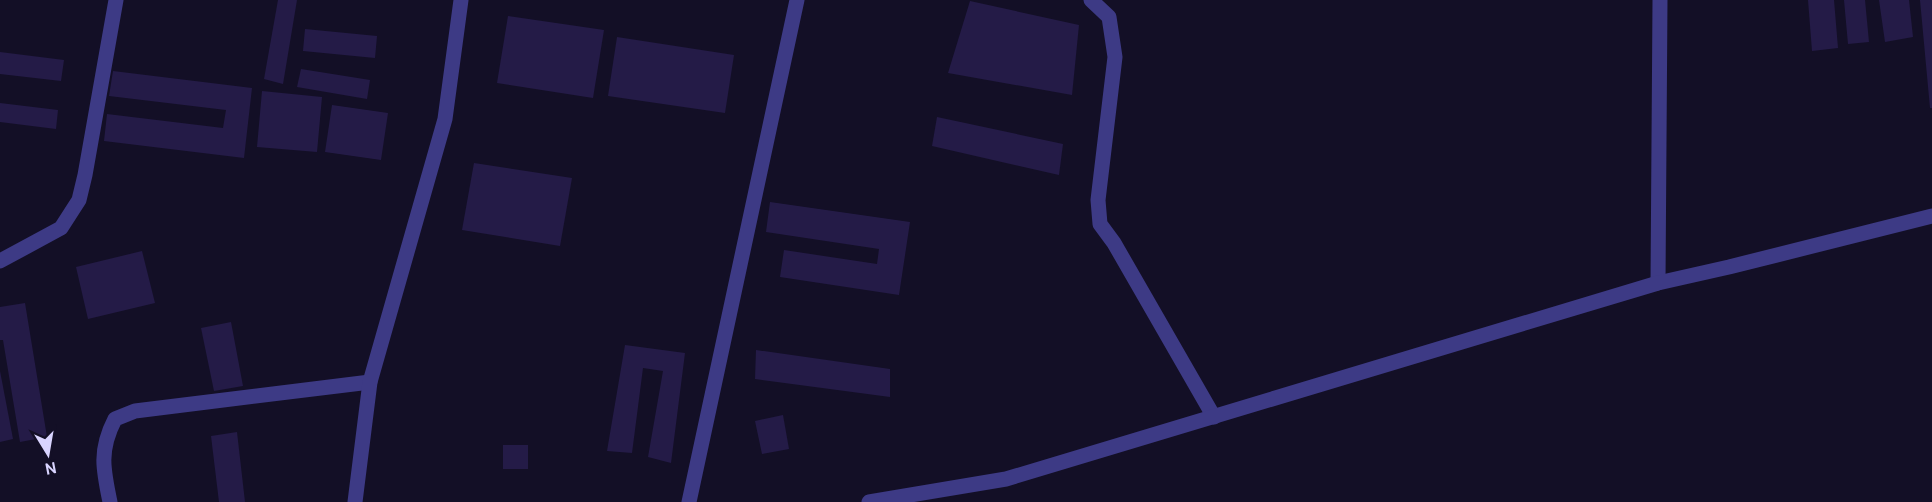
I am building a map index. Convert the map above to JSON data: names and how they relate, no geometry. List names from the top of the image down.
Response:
{
  "north": "bottom"
}
